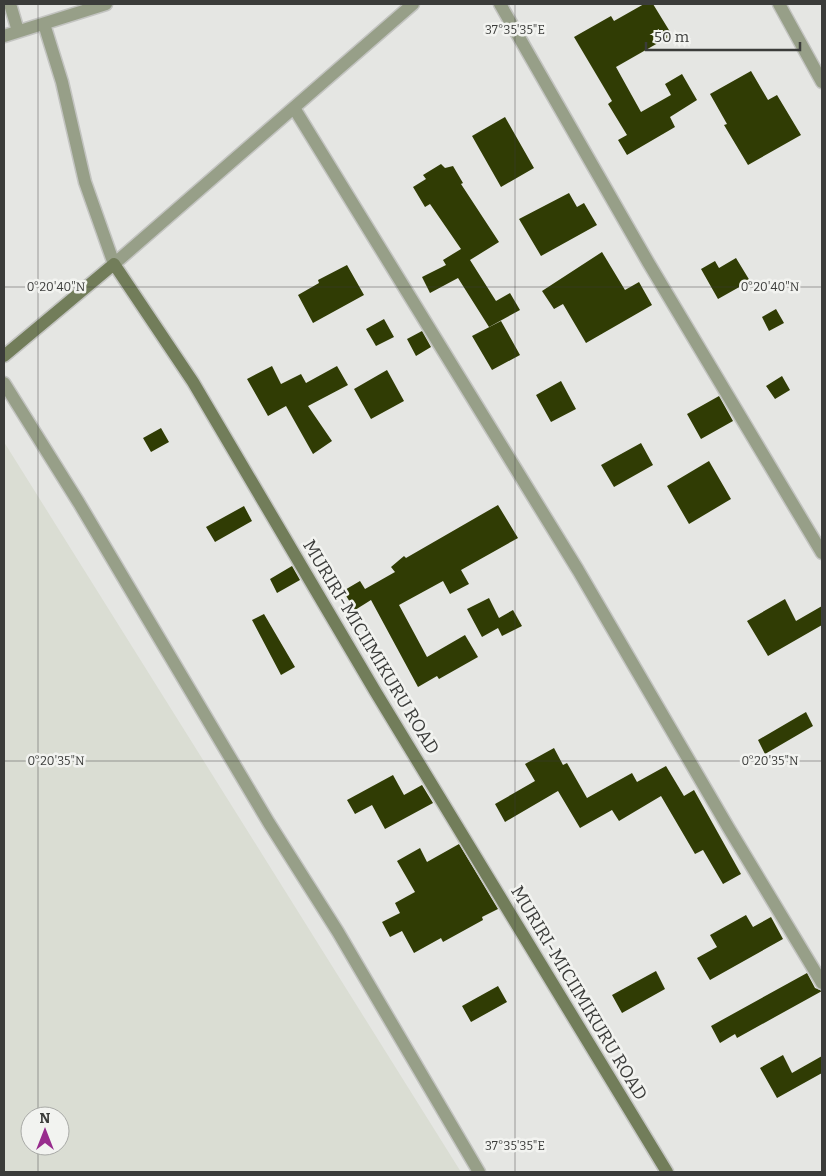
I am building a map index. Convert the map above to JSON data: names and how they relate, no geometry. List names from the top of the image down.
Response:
{
  "streets": {
    "street": ["MURIRI-MICIIMIKURU ROAD"]
  },
  "scale_bar": "50 m",
  "north": "top",
  "coordinates": ["37°35'35\"E", "0°20'40\"N", "0°20'35\"N"]
}
